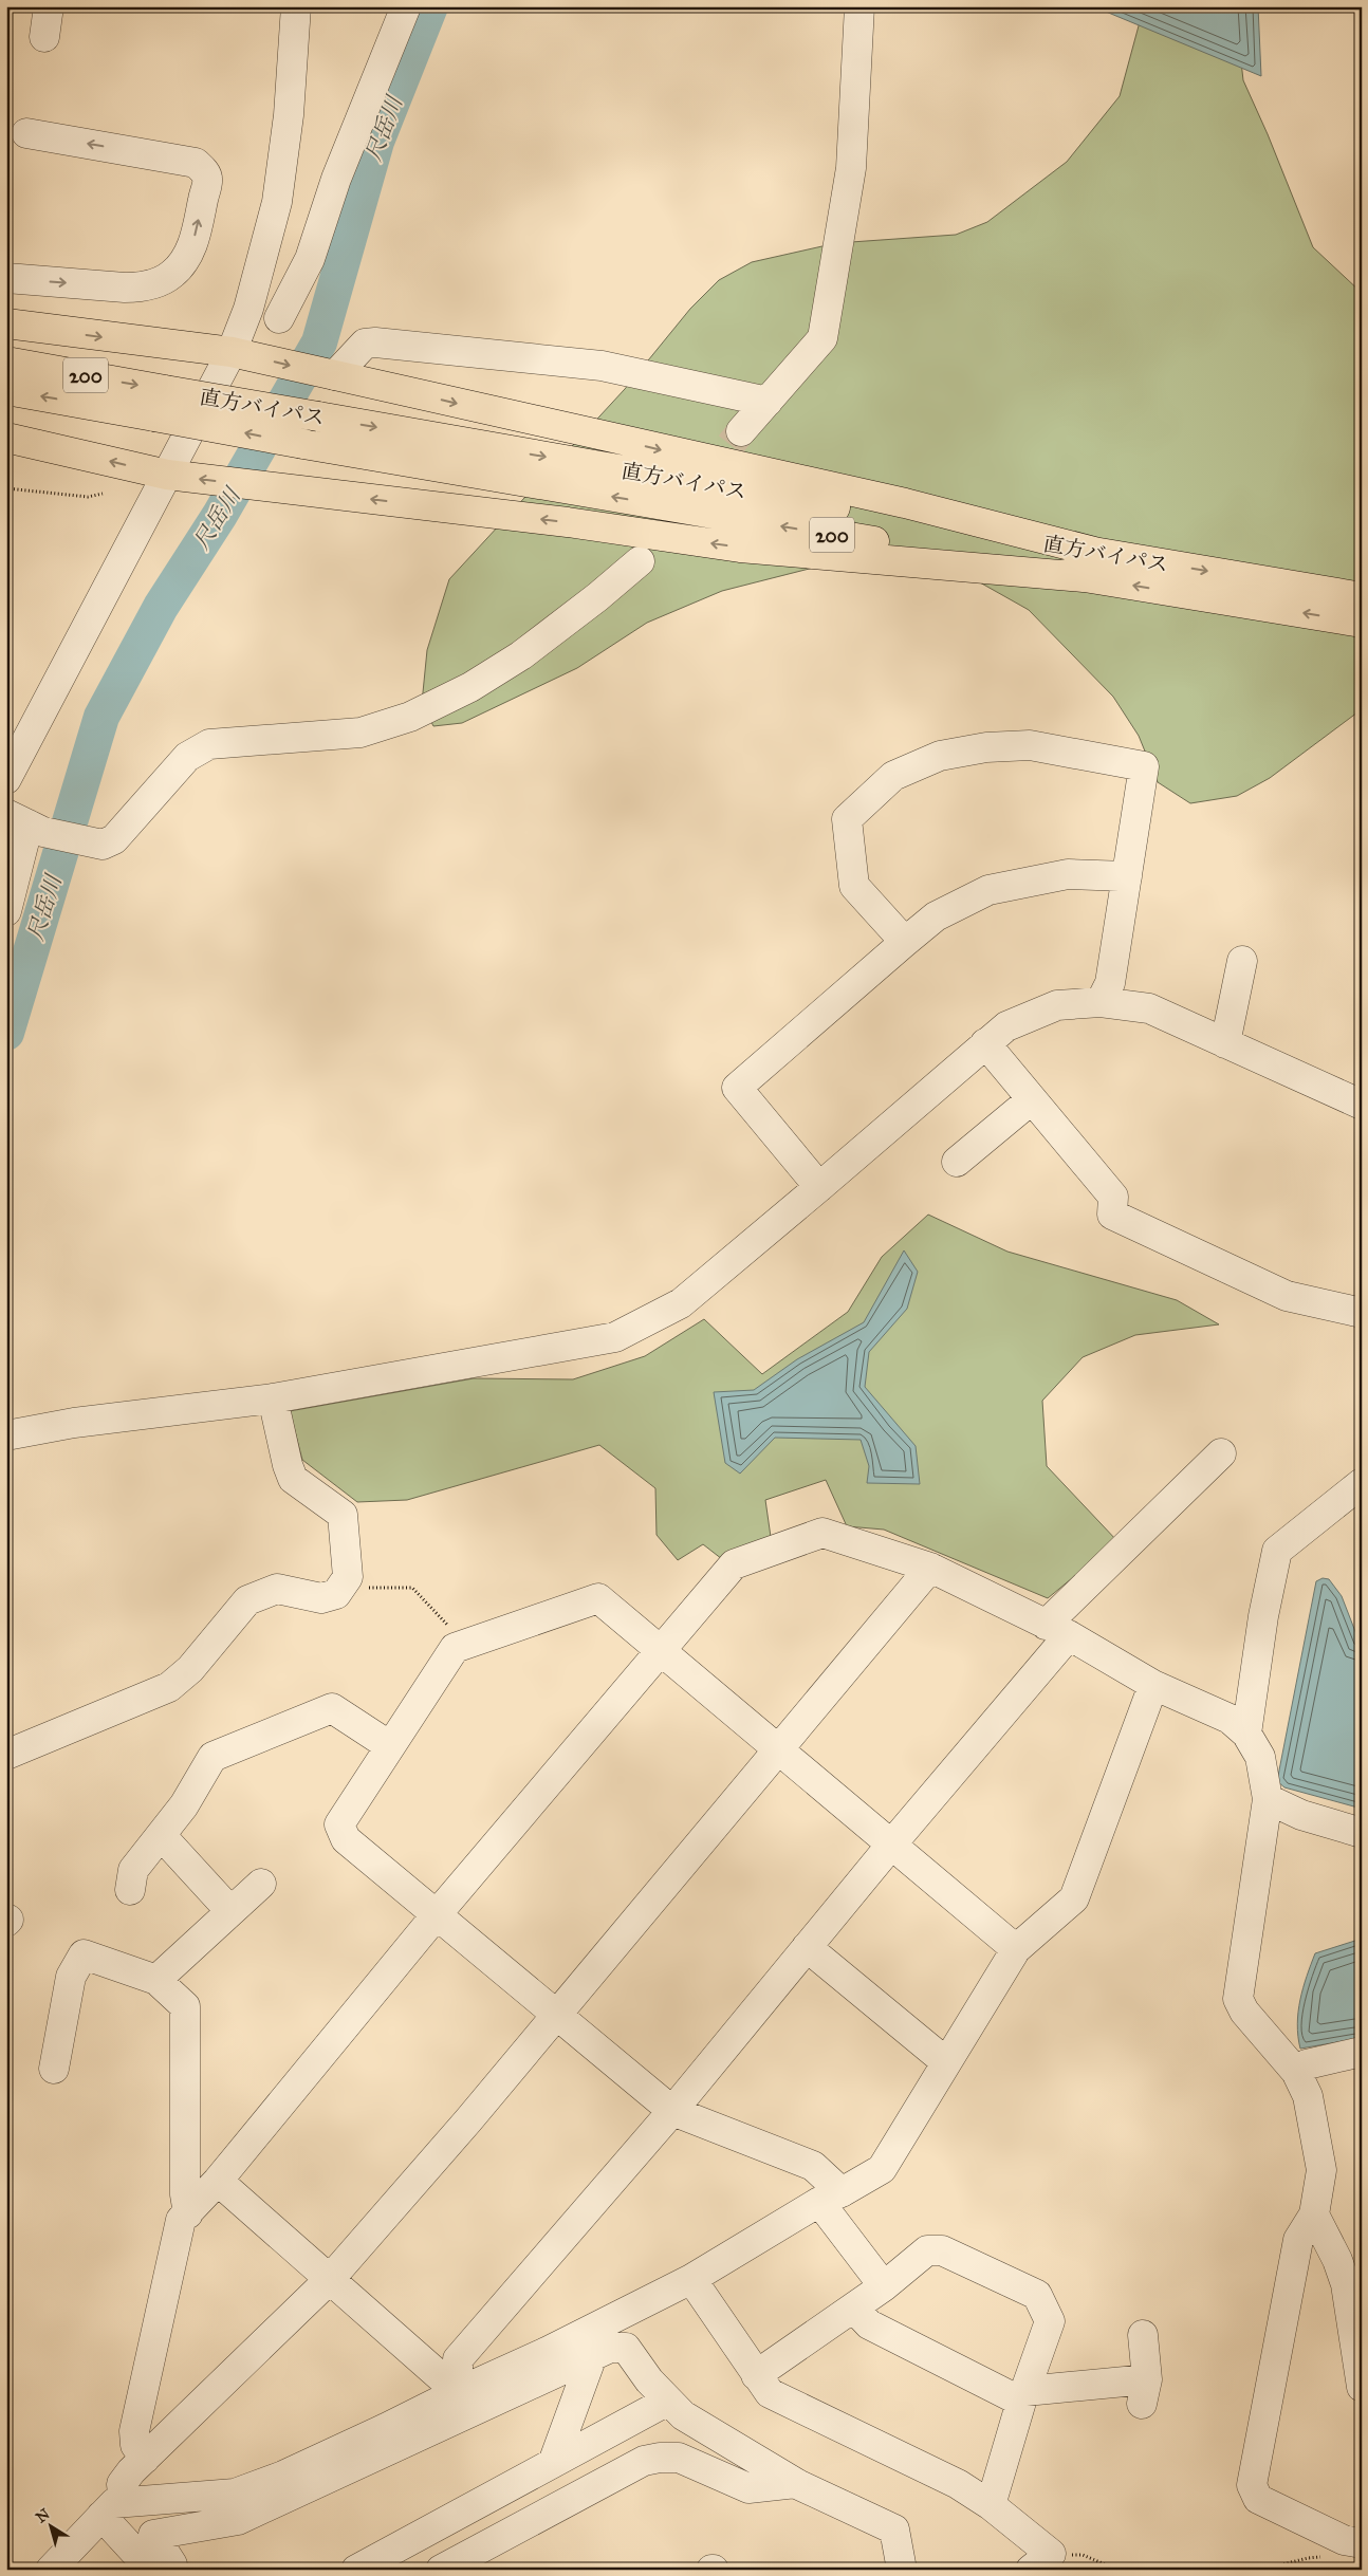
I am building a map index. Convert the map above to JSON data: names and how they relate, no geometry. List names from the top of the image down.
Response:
{
  "streets": {
    "highway": ["200", "直方バイパス"]
  },
  "water": ["尺岳川"],
  "north": "top left"
}
